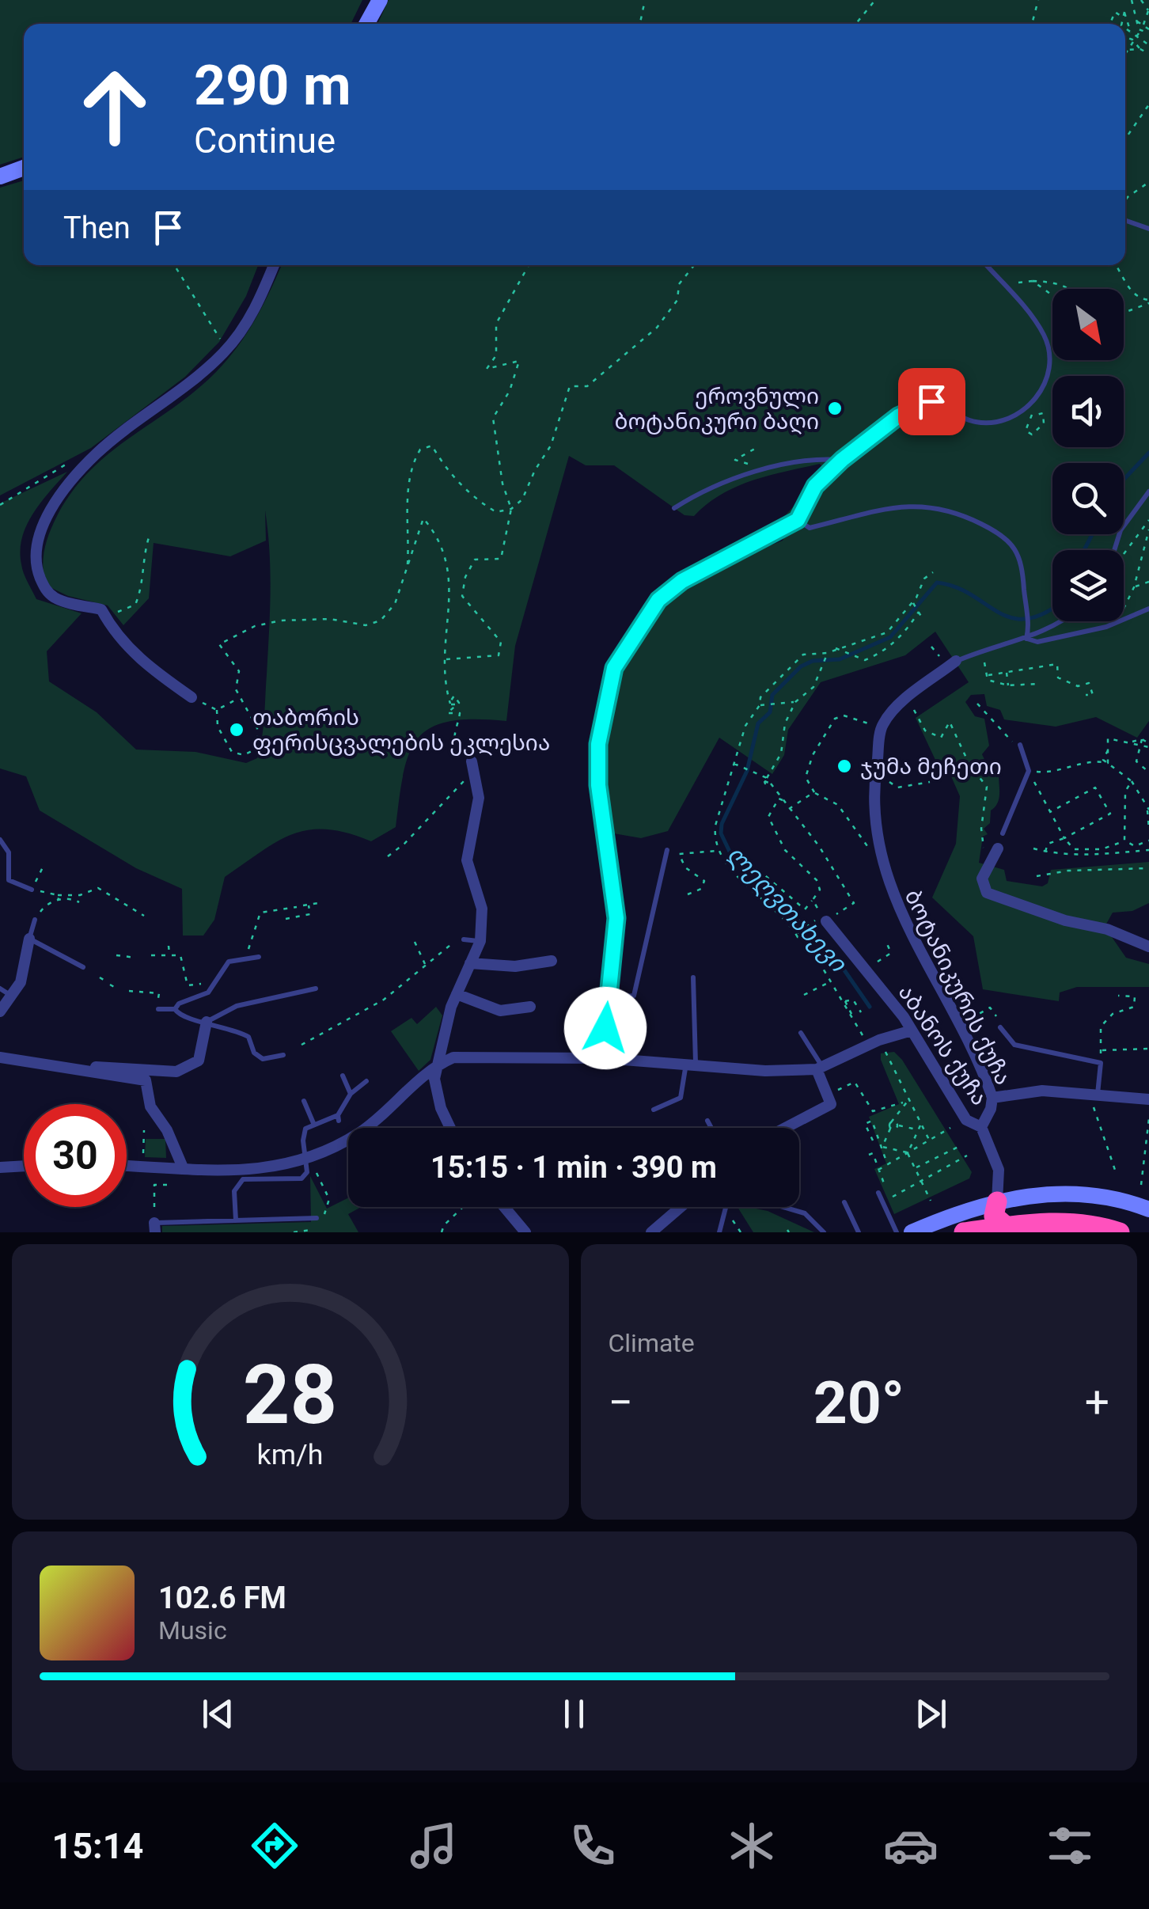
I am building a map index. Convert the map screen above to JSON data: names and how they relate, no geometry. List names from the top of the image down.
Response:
{
  "streets": {
    "street": ["ბოტანიკურის ქუჩა", "აბანოს ქუჩა"]
  },
  "crossings": [
    ["ბოტანიკურის ქუჩა", "აბანოს ქუჩა"]
  ],
  "water": ["ლეღვთახევი"],
  "places": ["ეროვნული ბოტანიკური ბაღი", "თაბორის ფერისცვალების ეკლესია", "ჯუმა მეჩეთი"],
  "north": "bottom right",
  "page": {
    "turn": ["290 m", "Continue"],
    "then": "Then",
    "limit": "30",
    "trip": "15:15 · 1 min · 390 m",
    "tile": "Climate",
    "heat": ["−", "20°", "+"],
    "song": ["102.6 FM", "Music"],
    "tabs": "15:14",
    "gauge": ["28", "km/h"]
  }
}
